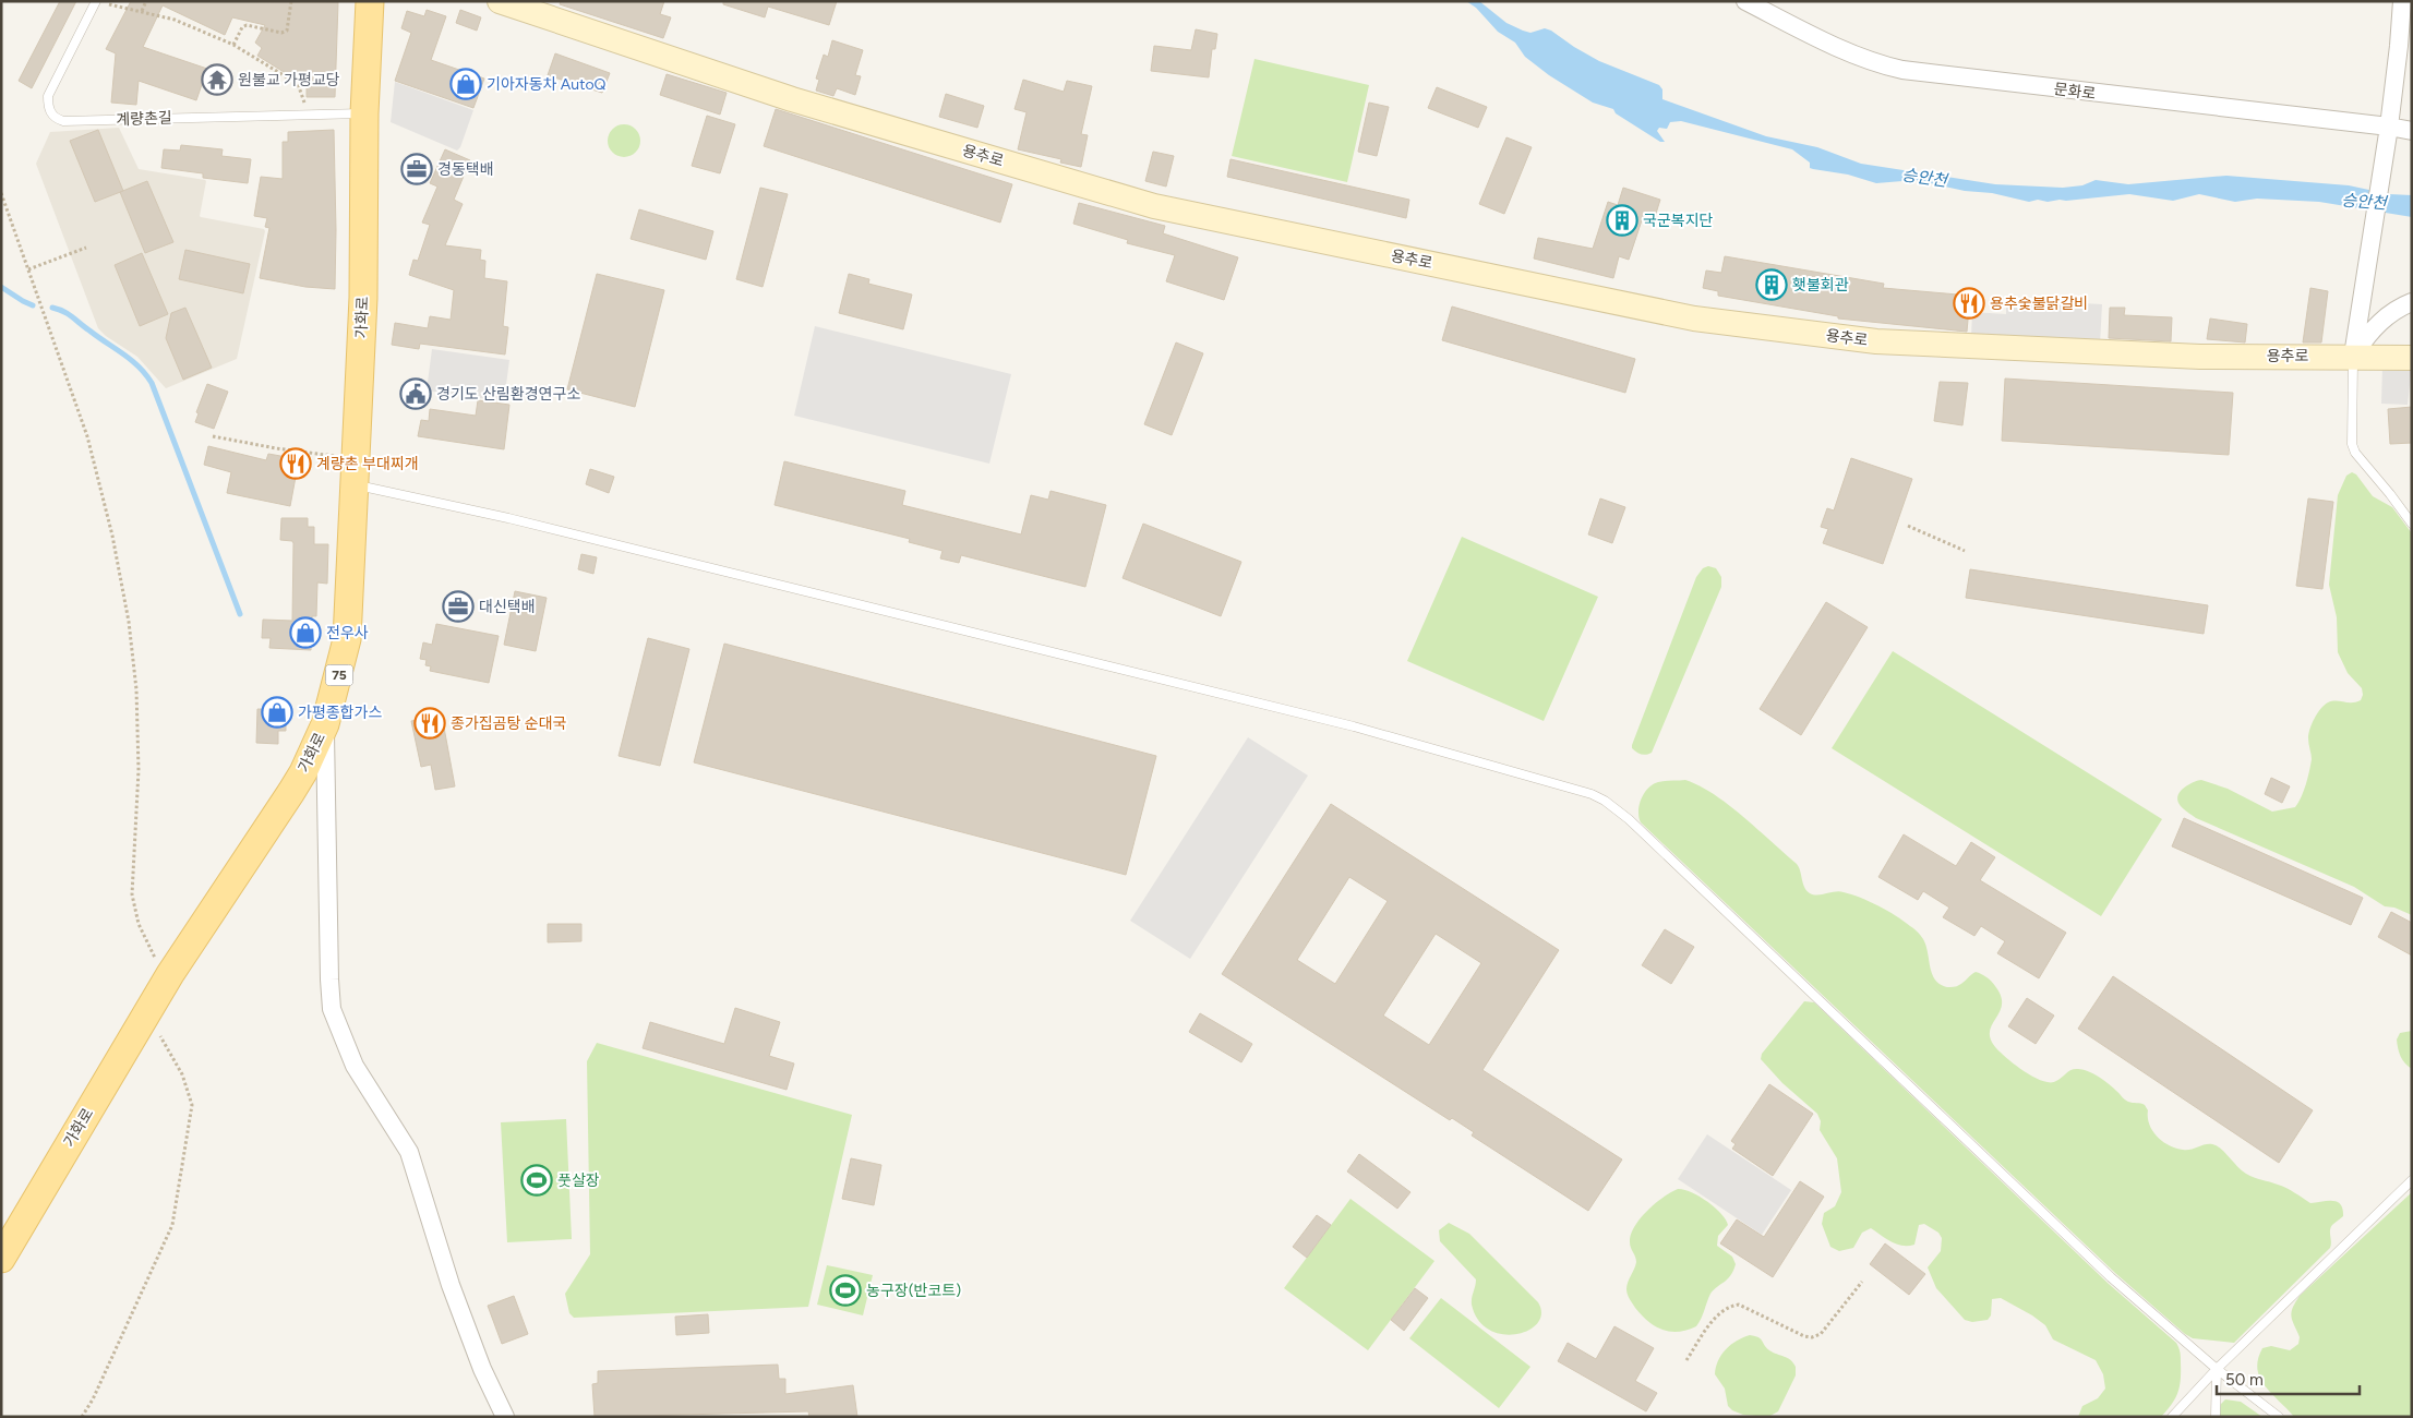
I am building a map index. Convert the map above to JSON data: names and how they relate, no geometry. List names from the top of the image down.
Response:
{
  "streets": {
    "main road": ["가화로", "75"],
    "street": ["문화로", "용추로"],
    "lane": ["계량촌길"]
  },
  "crossings": [
    ["계량촌길", "가화로"]
  ],
  "water": ["승안천"],
  "places": {
    "temple": ["원불교 가평교당"],
    "shop": ["기아자동차 AutoQ", "전우사", "가평종합가스"],
    "office": ["경동택배", "대신택배"],
    "building": ["국군복지단", "횃불회관"],
    "restaurant": ["용추숯불닭갈비", "계량촌 부대찌개", "종가집곰탕 순대국"],
    "public building": ["경기도 산림환경연구소"],
    "sports": ["풋살장", "농구장(반코트)"]
  },
  "scale_bar": "50 m"
}
